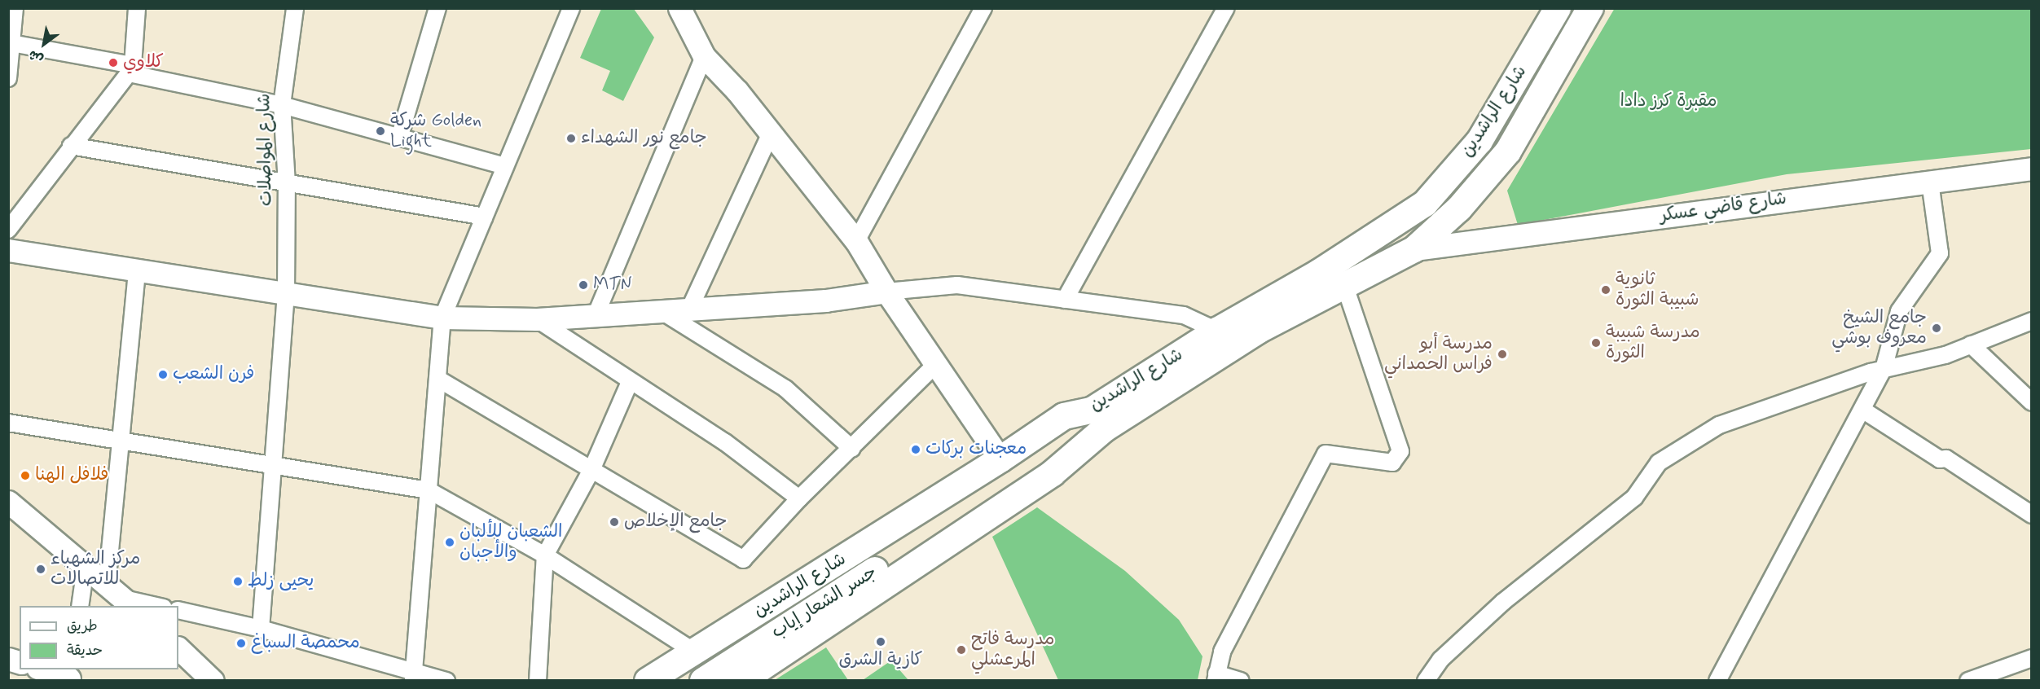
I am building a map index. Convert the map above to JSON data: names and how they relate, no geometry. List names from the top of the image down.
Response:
{
  "streets": {
    "main road": ["شارع الراشدين", "شارع قاضي عسكر", "جسر الشعار إياب"],
    "street": ["شارع المواصلات"]
  },
  "crossings": [
    ["شارع الراشدين", "شارع قاضي عسكر"]
  ],
  "parks": ["مقبرة كرز دادا"],
  "places": [
    "كلاوي",
    "شركة Golden Light",
    "جامع نور الشهداء",
    "MTN",
    "ثانوية شبيبة الثورة",
    "جامع الشيخ معروف بوشي",
    "مدرسة شبيبة الثورة",
    "مدرسة أبو فراس الحمداني",
    "فرن الشعب",
    "معجنات بركات",
    "فلافل الهنا",
    "جامع الإخلاص",
    "الشعبان للألبان والأجبان",
    "مركز الشهباء للاتصالات",
    "يحيى زلط",
    "كازية الشرق",
    "محمصة السباغ",
    "مدرسة فاتح المرعشلي"
  ],
  "legend": ["طريق", "حديقة"],
  "north": "bottom left"
}
